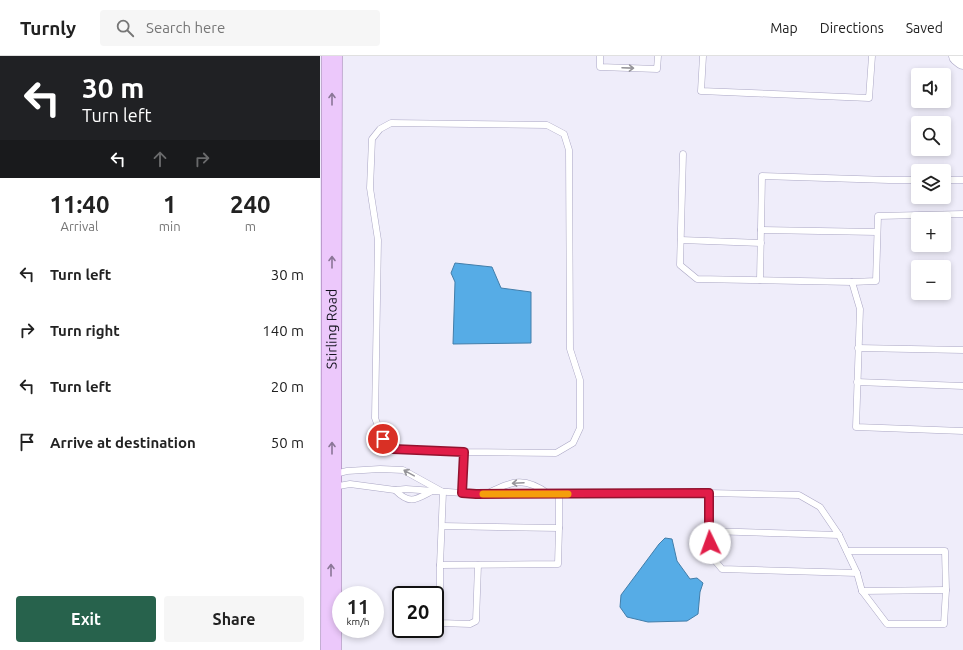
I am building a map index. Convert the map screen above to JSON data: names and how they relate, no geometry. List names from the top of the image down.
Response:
{
  "streets": {
    "main road": ["Stirling Road"]
  },
  "one_way": ["Stirling Road"],
  "page": {
    "header": "Turnly",
    "search": "Search here",
    "nav": ["Map", "Directions", "Saved"],
    "turn": ["30 m", "Turn left"],
    "map_buttons": ["+", "−"],
    "eta": [
      "11:40",
      "Arrival",
      "1",
      "min",
      "240",
      "m"
    ],
    "list": [
      {
        "name": "Turn left",
        "value": "30 m"
      },
      {
        "name": "Turn right",
        "value": "140 m"
      },
      {
        "name": "Turn left",
        "value": "20 m"
      },
      {
        "name": "Arrive at destination",
        "value": "50 m"
      }
    ],
    "speed": "11 km/h",
    "limit": "20",
    "buttons": ["Exit", "Share"]
  }
}
